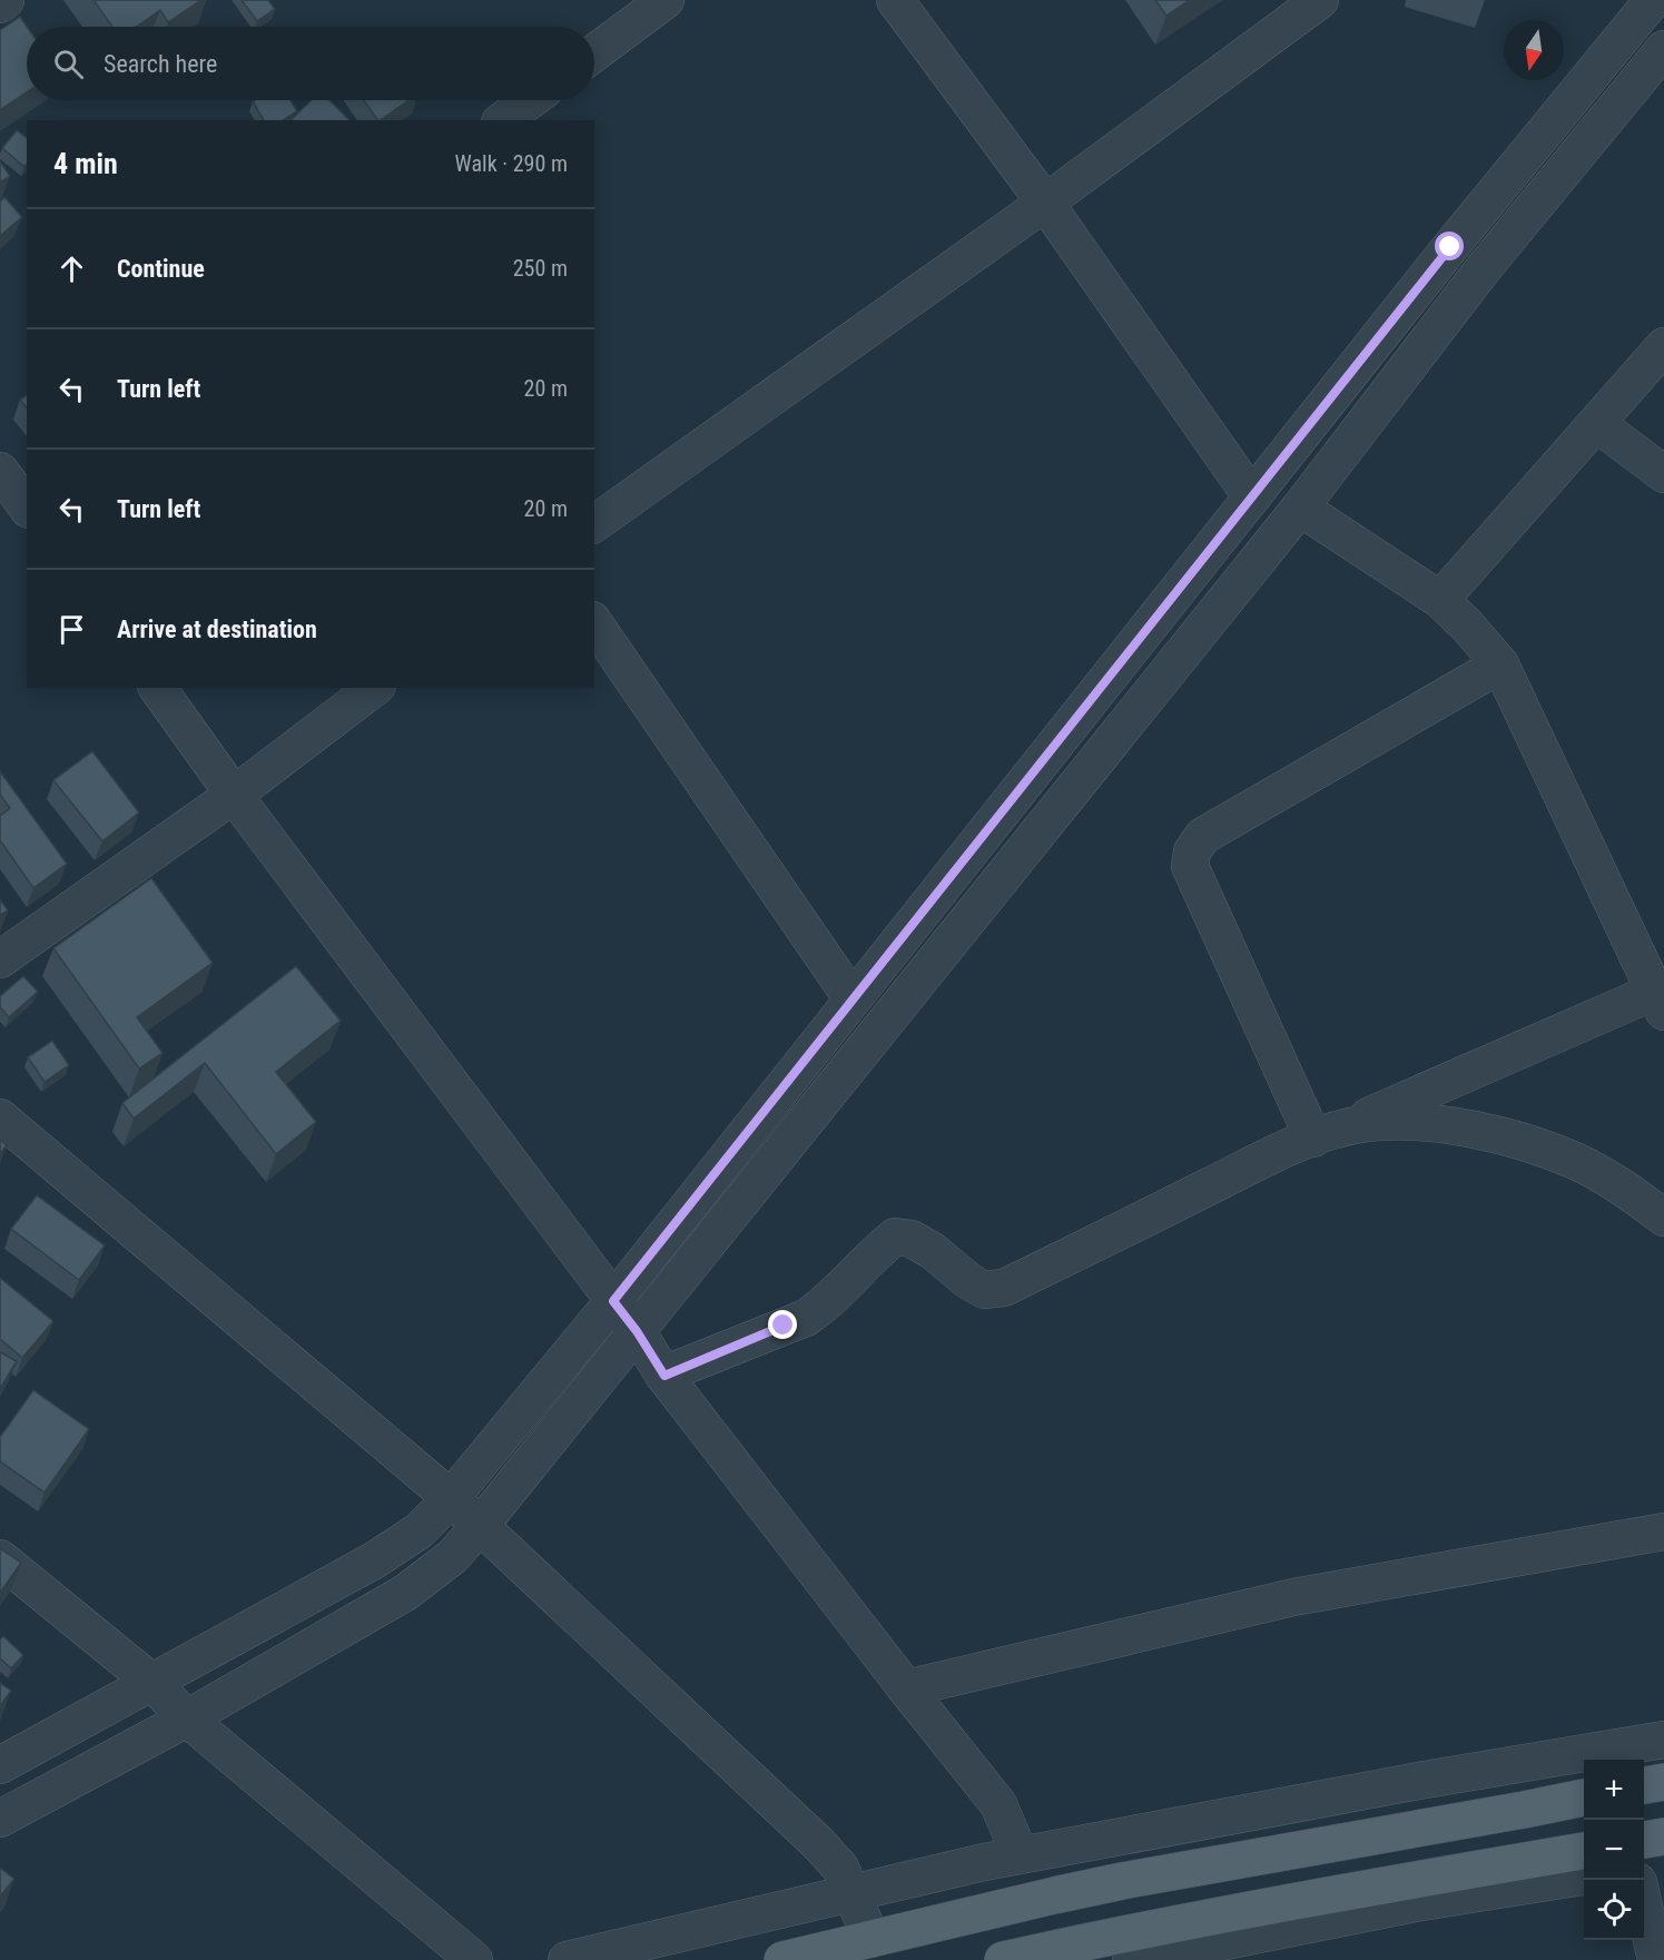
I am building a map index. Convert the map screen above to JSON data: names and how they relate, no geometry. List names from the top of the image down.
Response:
{
  "north": "bottom",
  "page": {
    "search": "Search here",
    "heading": ["4 min", "Walk · 290 m"],
    "list": [
      ["Continue", "250 m"],
      ["Turn left", "20 m"],
      ["Turn left", "20 m"],
      "Arrive at destination"
    ],
    "map_buttons": ["+", "−"]
  }
}
